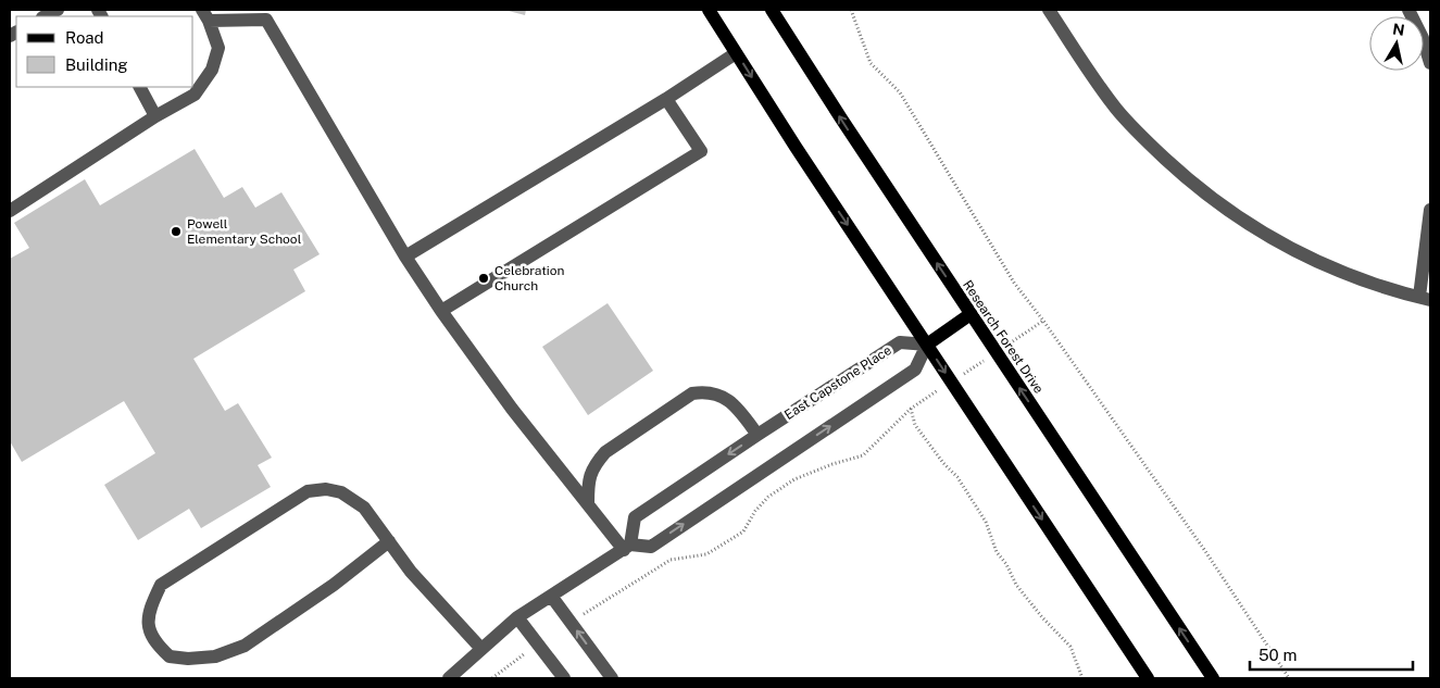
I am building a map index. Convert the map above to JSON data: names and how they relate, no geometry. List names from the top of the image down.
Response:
{
  "streets": {
    "main road": ["Research Forest Drive"],
    "street": ["East Capstone Place"]
  },
  "places": ["Powell Elementary School", "Celebration Church"],
  "legend": ["Road", "Building"],
  "scale_bar": "50 m",
  "north": "top"
}
